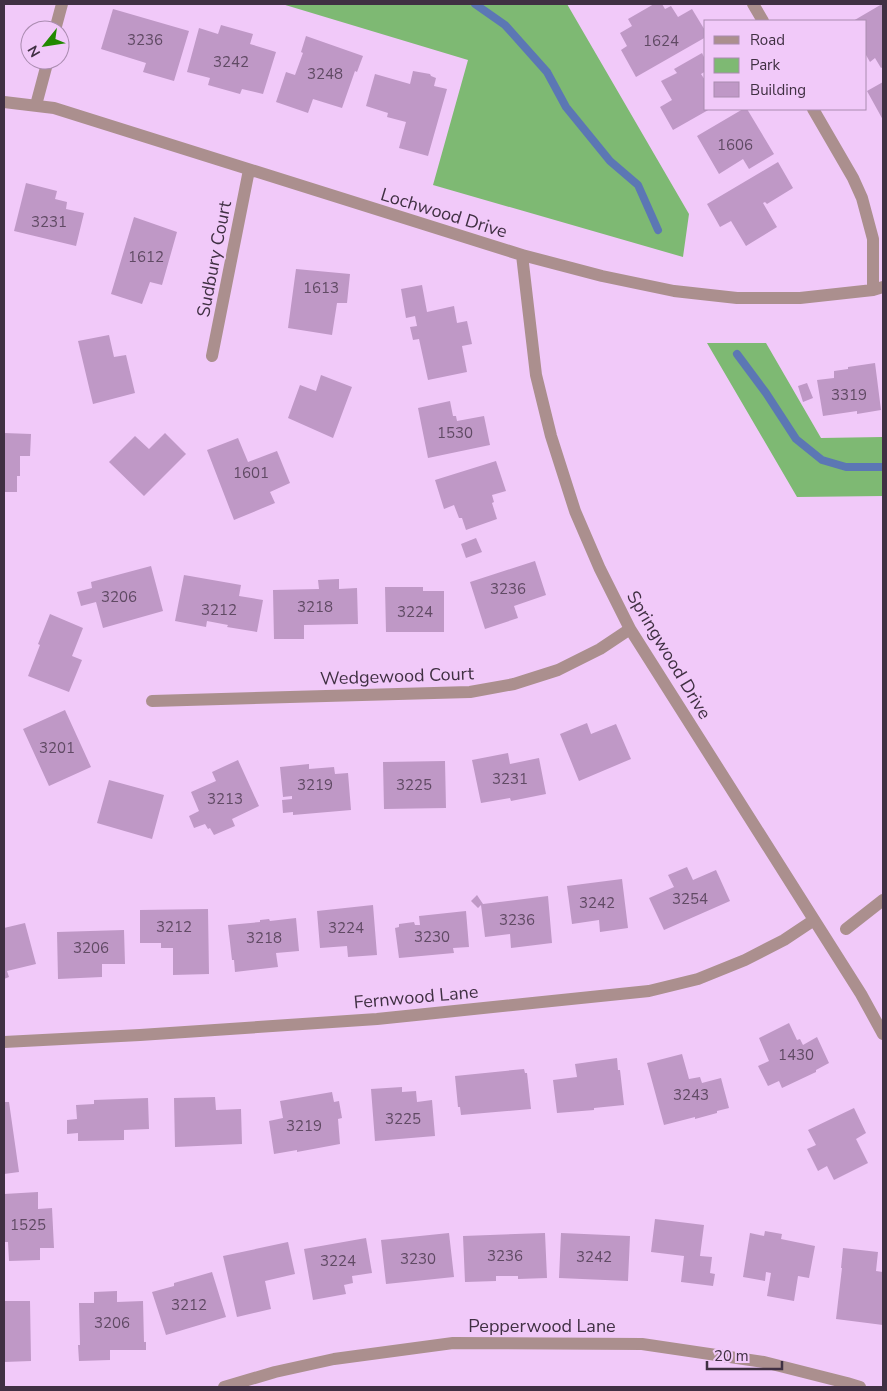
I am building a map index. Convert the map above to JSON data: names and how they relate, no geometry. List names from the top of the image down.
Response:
{
  "streets": {
    "street": [
      "Lochwood Drive",
      "Sudbury Court",
      "Springwood Drive",
      "Wedgewood Court",
      "Fernwood Lane",
      "Pepperwood Lane"
    ]
  },
  "crossings": [
    ["Lochwood Drive", "Sudbury Court"],
    ["Lochwood Drive", "Springwood Drive"],
    ["Springwood Drive", "Wedgewood Court"],
    ["Springwood Drive", "Fernwood Lane"]
  ],
  "house_numbers": [
    "3236",
    "1624",
    "3242",
    "3248",
    "1606",
    "3231",
    "1612",
    "1613",
    "3319",
    "1530",
    "1601",
    "3236",
    "3206",
    "3218",
    "3212",
    "3224",
    "3201",
    "3231",
    "3219",
    "3225",
    "3213",
    "3254",
    "3242",
    "3236",
    "3212",
    "3224",
    "3230",
    "3218",
    "3206",
    "1430",
    "3243",
    "3225",
    "3219",
    "1525",
    "3236",
    "3242",
    "3230",
    "3224",
    "3212",
    "3206"
  ],
  "legend": ["Road", "Park", "Building"],
  "scale_bar": "20 m",
  "north": "bottom left"
}
